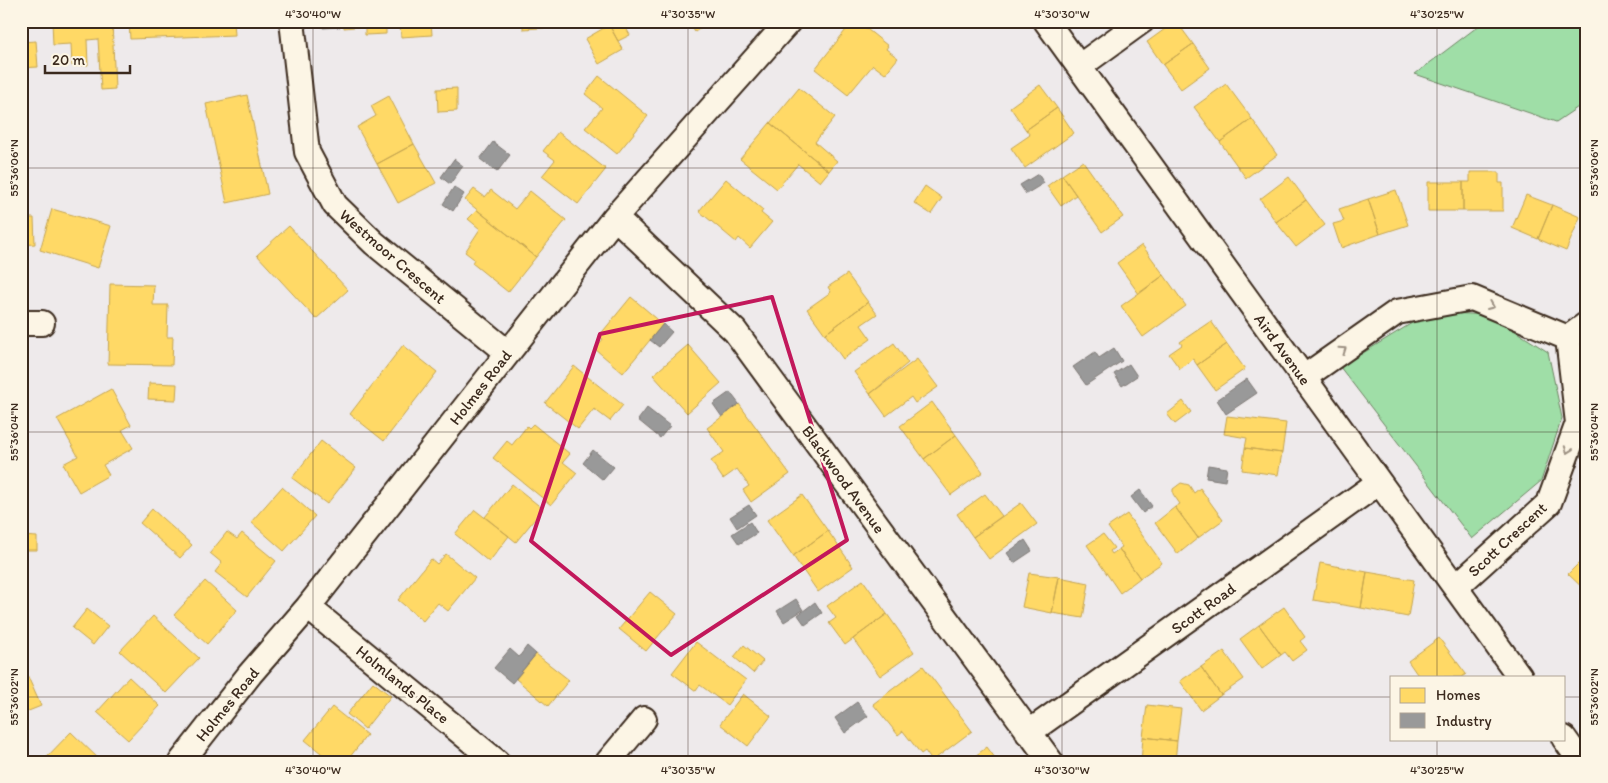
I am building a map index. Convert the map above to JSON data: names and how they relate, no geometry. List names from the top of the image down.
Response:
{
  "streets": {
    "street": [
      "Westmoor Crescent",
      "Aird Avenue",
      "Holmes Road",
      "Blackwood Avenue",
      "Scott Crescent",
      "Scott Road",
      "Holmlands Place"
    ]
  },
  "crossings": [
    ["Westmoor Crescent", "Holmes Road"],
    ["Aird Avenue", "Scott Crescent"],
    ["Aird Avenue", "Scott Road"],
    ["Holmes Road", "Blackwood Avenue"],
    ["Holmes Road", "Holmlands Place"],
    ["Blackwood Avenue", "Scott Road"]
  ],
  "legend": ["Homes", "Industry"],
  "scale_bar": "20 m",
  "coordinates": [
    "4°30'40\"W",
    "4°30'35\"W",
    "4°30'30\"W",
    "4°30'25\"W",
    "55°36'06\"N",
    "55°36'04\"N",
    "55°36'02\"N"
  ]
}
